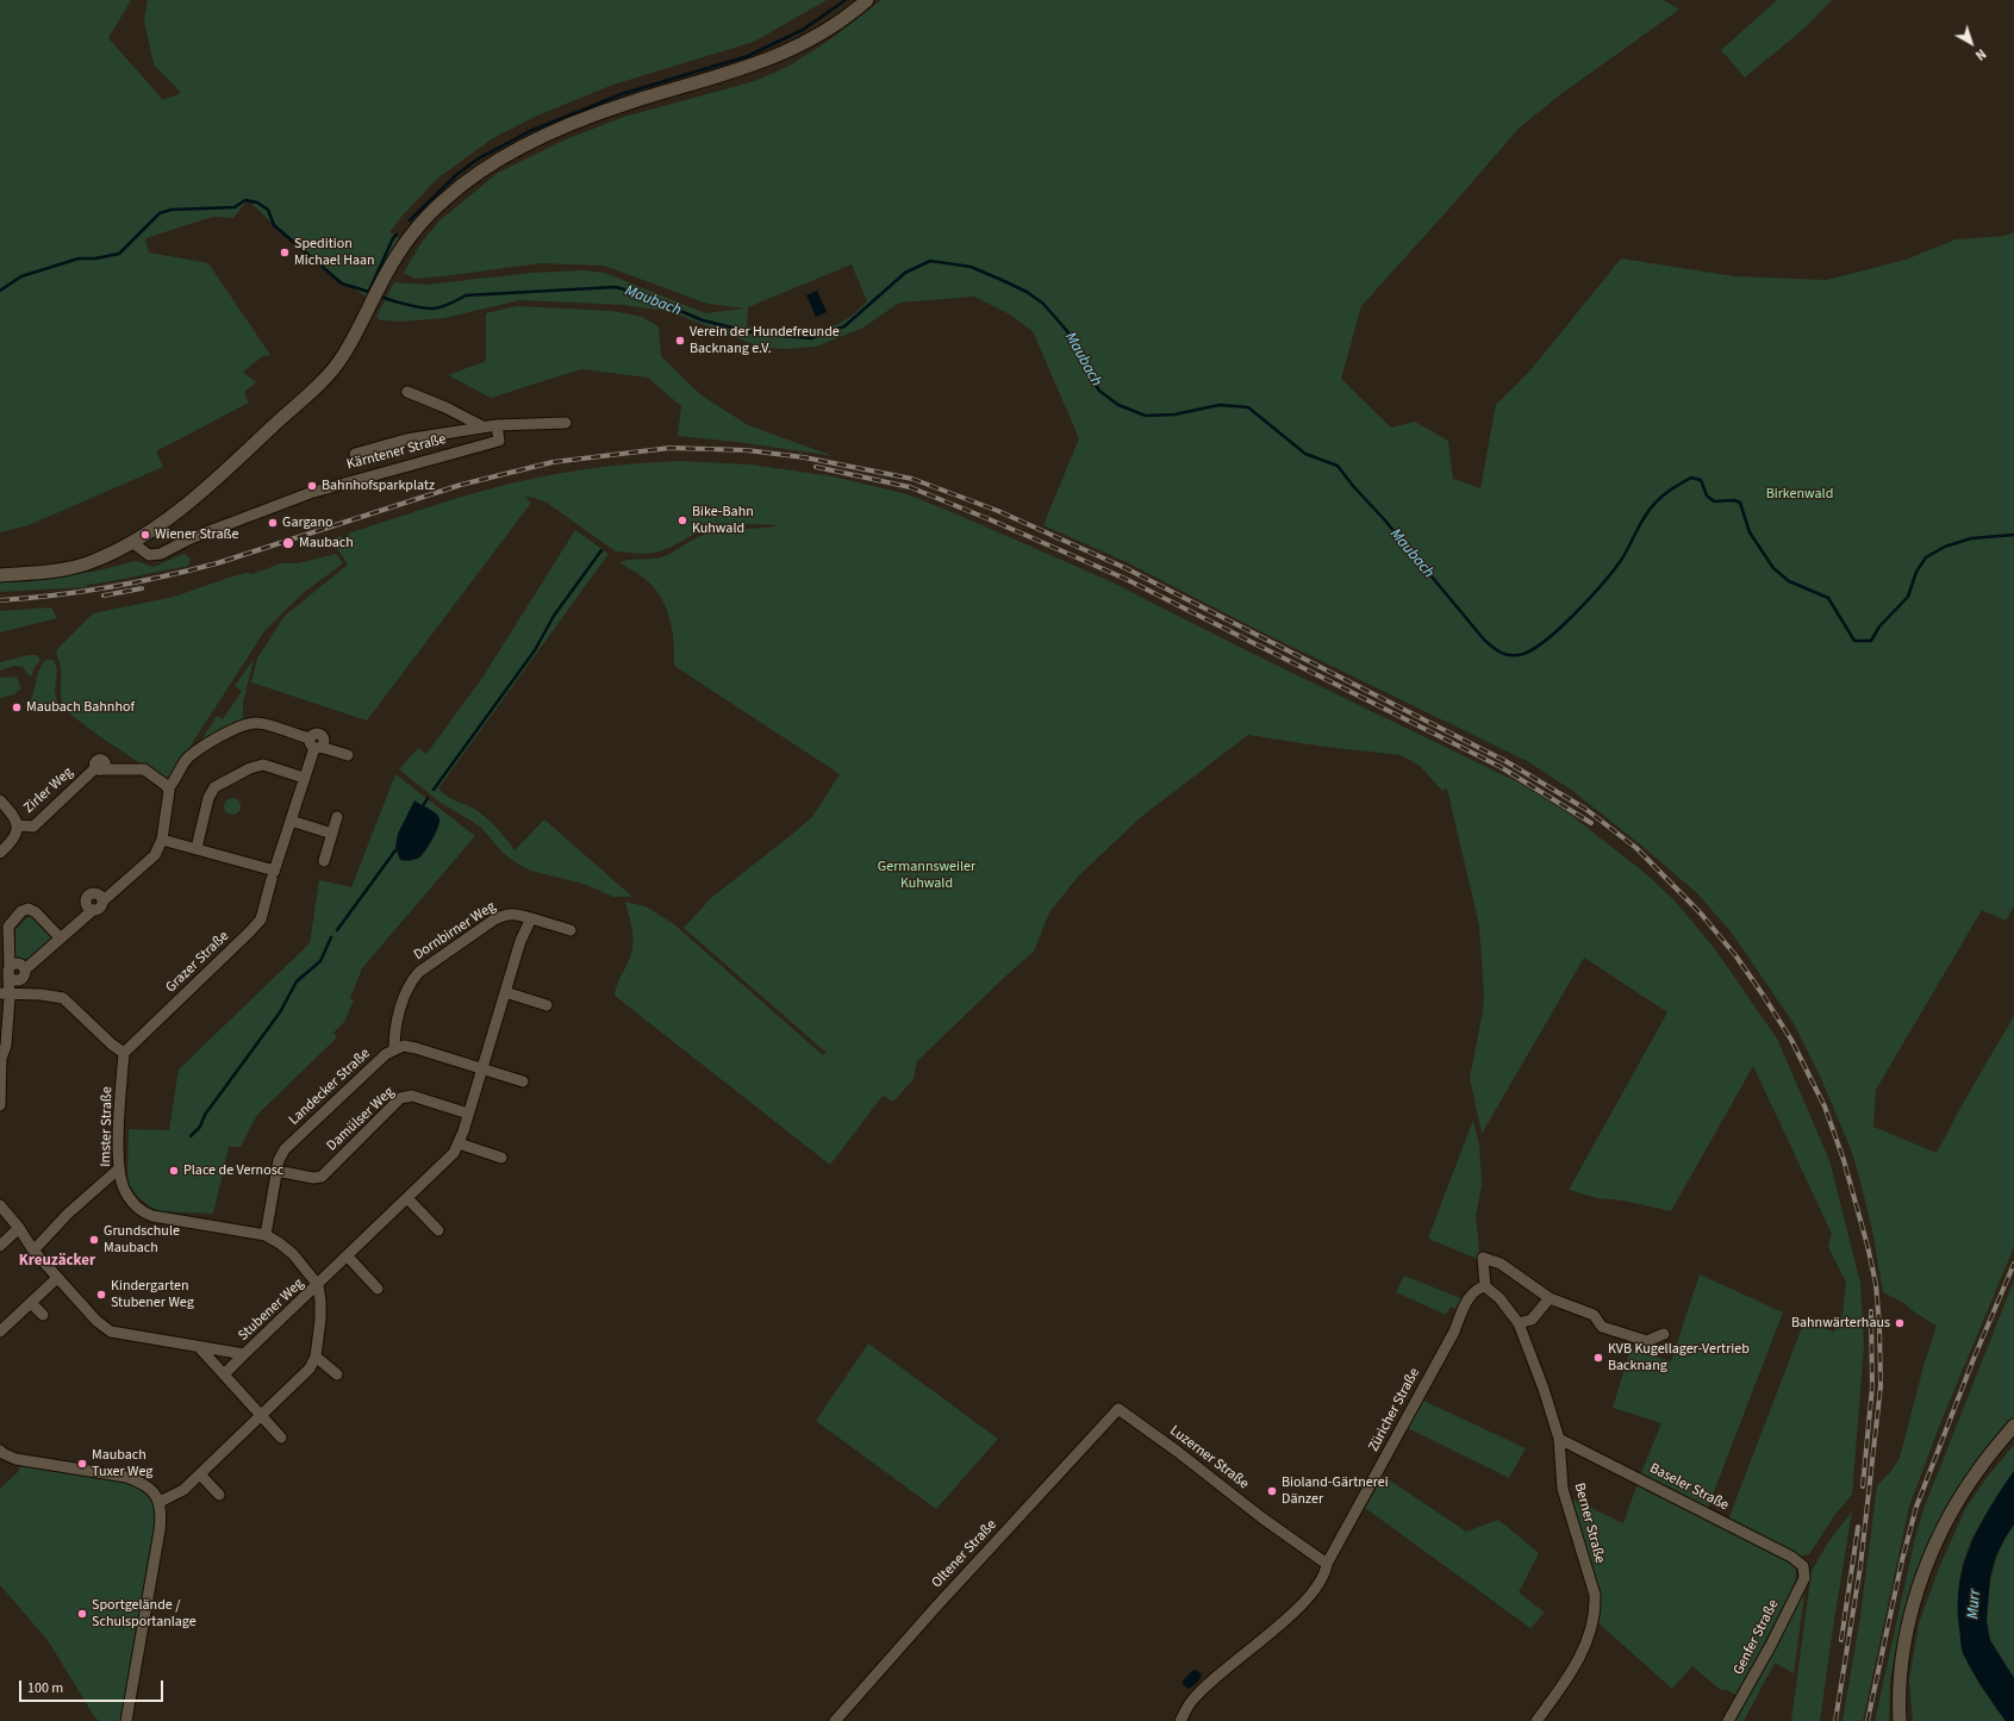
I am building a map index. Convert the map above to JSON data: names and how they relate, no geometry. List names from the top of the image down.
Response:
{
  "streets": {
    "street": [
      "Kärntener Straße",
      "Zirler Weg",
      "Dornbirner Weg",
      "Grazer Straße",
      "Landecker Straße",
      "Damülser Weg",
      "Imster Straße",
      "Stubener Weg",
      "Züricher Straße",
      "Luzerner Straße",
      "Baseler Straße",
      "Berner Straße",
      "Oltener Straße",
      "Genfer Straße"
    ]
  },
  "crossings": [
    ["Dornbirner Weg", "Landecker Straße"],
    ["Grazer Straße", "Imster Straße"],
    ["Landecker Straße", "Damülser Weg"],
    ["Landecker Straße", "Imster Straße"],
    ["Imster Straße", "Stubener Weg"],
    ["Züricher Straße", "Luzerner Straße"],
    ["Züricher Straße", "Berner Straße"],
    ["Luzerner Straße", "Oltener Straße"],
    ["Baseler Straße", "Berner Straße"],
    ["Baseler Straße", "Genfer Straße"]
  ],
  "districts": ["Kreuzäcker"],
  "water": ["Maubach", "Murr"],
  "parks": ["Birkenwald", "Germannsweiler Kuhwald"],
  "places": [
    "Spedition Michael Haan",
    "Verein der Hundefreunde Backnang e.V.",
    "Bahnhofsparkplatz",
    "Bike-Bahn Kuhwald",
    "Gargano",
    "Wiener Straße",
    "Maubach",
    "Maubach Bahnhof",
    "Place de Vernosc",
    "Grundschule Maubach",
    "Kindergarten Stubener Weg",
    "Bahnwärterhaus",
    "KVB Kugellager-Vertrieb Backnang",
    "Maubach Tuxer Weg",
    "Bioland-Gärtnerei Dänzer",
    "Sportgelände / Schulsportanlage"
  ],
  "scale_bar": "100 m",
  "north": "bottom right"
}
